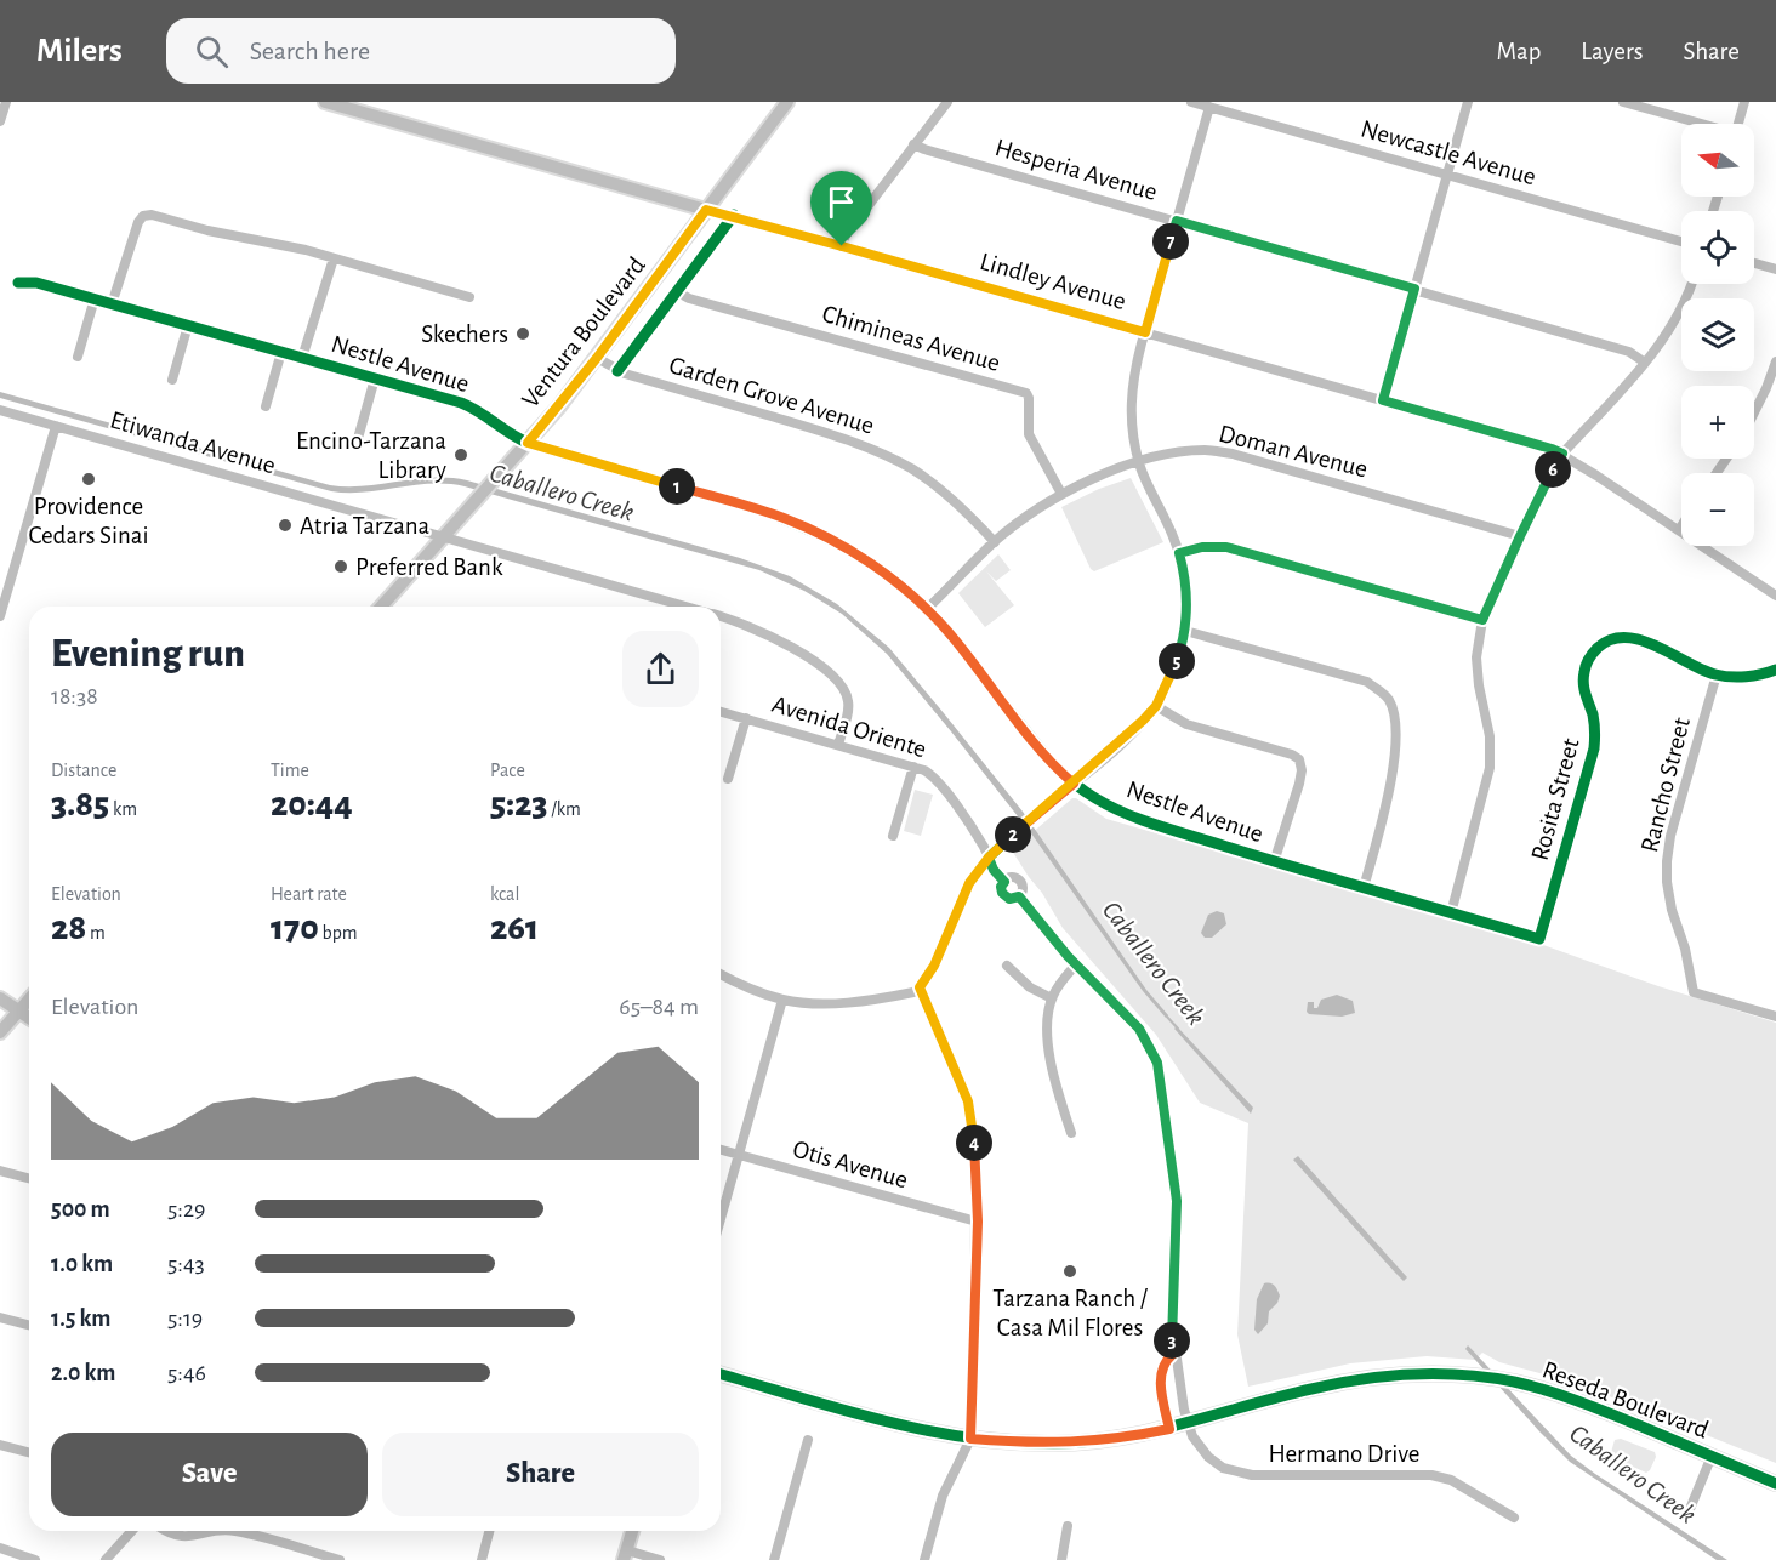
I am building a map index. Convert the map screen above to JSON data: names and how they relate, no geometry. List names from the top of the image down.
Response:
{
  "streets": {
    "main road": ["Lindley Avenue", "Ventura Boulevard", "Reseda Boulevard"],
    "street": [
      "Newcastle Avenue",
      "Hesperia Avenue",
      "Chimineas Avenue",
      "Nestle Avenue",
      "Garden Grove Avenue",
      "Etiwanda Avenue",
      "Doman Avenue",
      "Avenida Oriente",
      "Rancho Street",
      "Rosita Street",
      "Otis Avenue",
      "Hermano Drive"
    ]
  },
  "crossings": [
    ["Lindley Avenue", "Ventura Boulevard"],
    ["Ventura Boulevard", "Chimineas Avenue"],
    ["Ventura Boulevard", "Nestle Avenue"],
    ["Ventura Boulevard", "Garden Grove Avenue"],
    ["Ventura Boulevard", "Etiwanda Avenue"],
    ["Chimineas Avenue", "Doman Avenue"],
    ["Nestle Avenue", "Doman Avenue"],
    ["Nestle Avenue", "Rosita Street"],
    ["Garden Grove Avenue", "Doman Avenue"],
    ["Etiwanda Avenue", "Avenida Oriente"],
    ["Avenida Oriente", "Reseda Boulevard"],
    ["Avenida Oriente", "Hermano Drive"],
    ["Rancho Street", "Rosita Street"],
    ["Reseda Boulevard", "Hermano Drive"]
  ],
  "water": ["Caballero Creek"],
  "places": [
    "Skechers",
    "Encino-Tarzana Library",
    "Providence Cedars Sinai",
    "Atria Tarzana",
    "Preferred Bank",
    "Tarzana Ranch / Casa Mil Flores"
  ],
  "north": "left",
  "page": {
    "header": "Milers",
    "search": "Search here",
    "nav": ["Map", "Layers", "Share"],
    "map_buttons": ["+", "−"],
    "pins": [
      "7",
      "6",
      "1",
      "5",
      "2",
      "4",
      "3"
    ],
    "heading": ["Evening run", "18:38"],
    "stats": [
      ["Distance", "3.85 km"],
      ["Time", "20:44"],
      ["Pace", "5:23 /km"],
      ["Elevation", "28 m"],
      ["Heart rate", "170 bpm"],
      ["kcal", "261"]
    ],
    "chart": ["Elevation", "65–84 m"],
    "list": [
      {
        "name": "500 m",
        "note": "5:29"
      },
      {
        "name": "1.0 km",
        "note": "5:43"
      },
      {
        "name": "1.5 km",
        "note": "5:19"
      },
      {
        "name": "2.0 km",
        "note": "5:46"
      }
    ],
    "buttons": ["Save", "Share"]
  }
}
